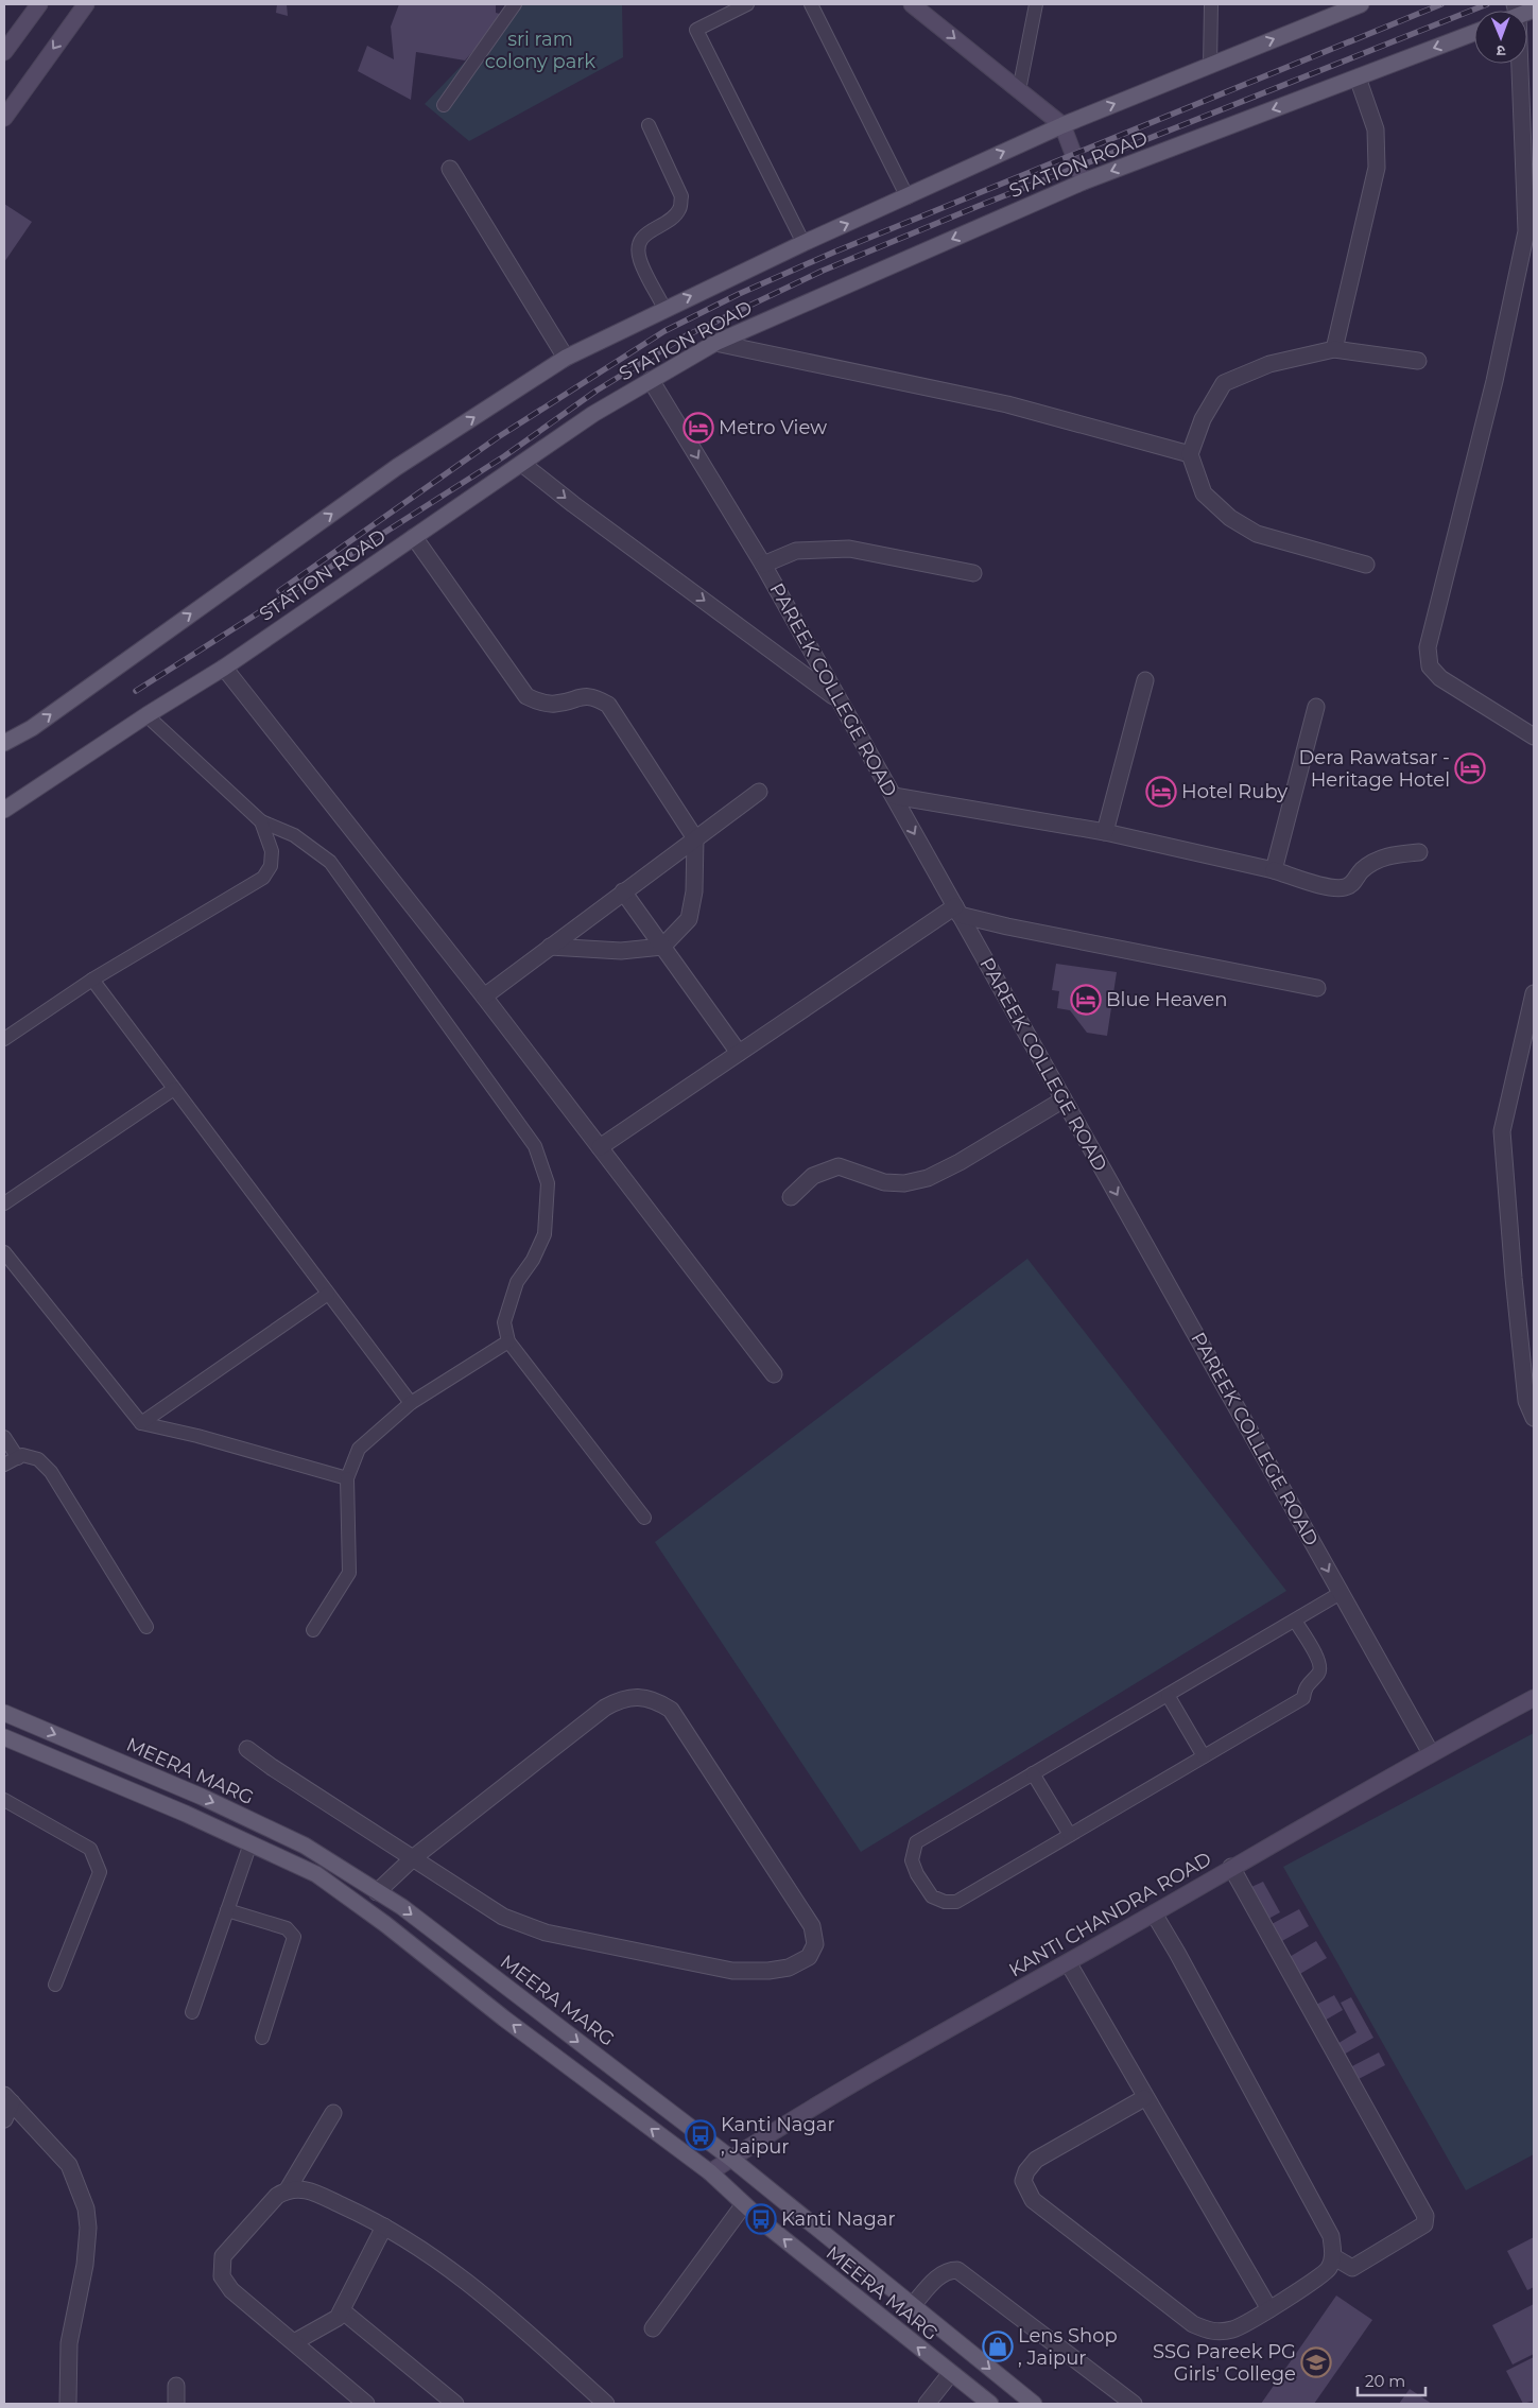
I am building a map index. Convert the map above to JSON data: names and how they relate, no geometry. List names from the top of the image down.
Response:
{
  "streets": {
    "main road": ["STATION ROAD", "MEERA MARG"],
    "street": ["PAREEK COLLEGE ROAD", "KANTI CHANDRA ROAD"]
  },
  "crossings": [
    ["STATION ROAD", "PAREEK COLLEGE ROAD"],
    ["PAREEK COLLEGE ROAD", "KANTI CHANDRA ROAD"],
    ["MEERA MARG", "KANTI CHANDRA ROAD"]
  ],
  "one_way": ["PAREEK COLLEGE ROAD"],
  "parks": ["sri ram colony park"],
  "places": {
    "hotel": [
      "Metro View",
      "Dera Rawatsar - Heritage Hotel",
      "Hotel Ruby",
      "Blue Heaven"
    ],
    "bus stop": ["Kanti Nagar , Jaipur", "Kanti Nagar"],
    "shop": ["Lens Shop , Jaipur"],
    "school or university": ["SSG Pareek PG Girls' College"]
  },
  "scale_bar": "20 m",
  "north": "bottom"
}
